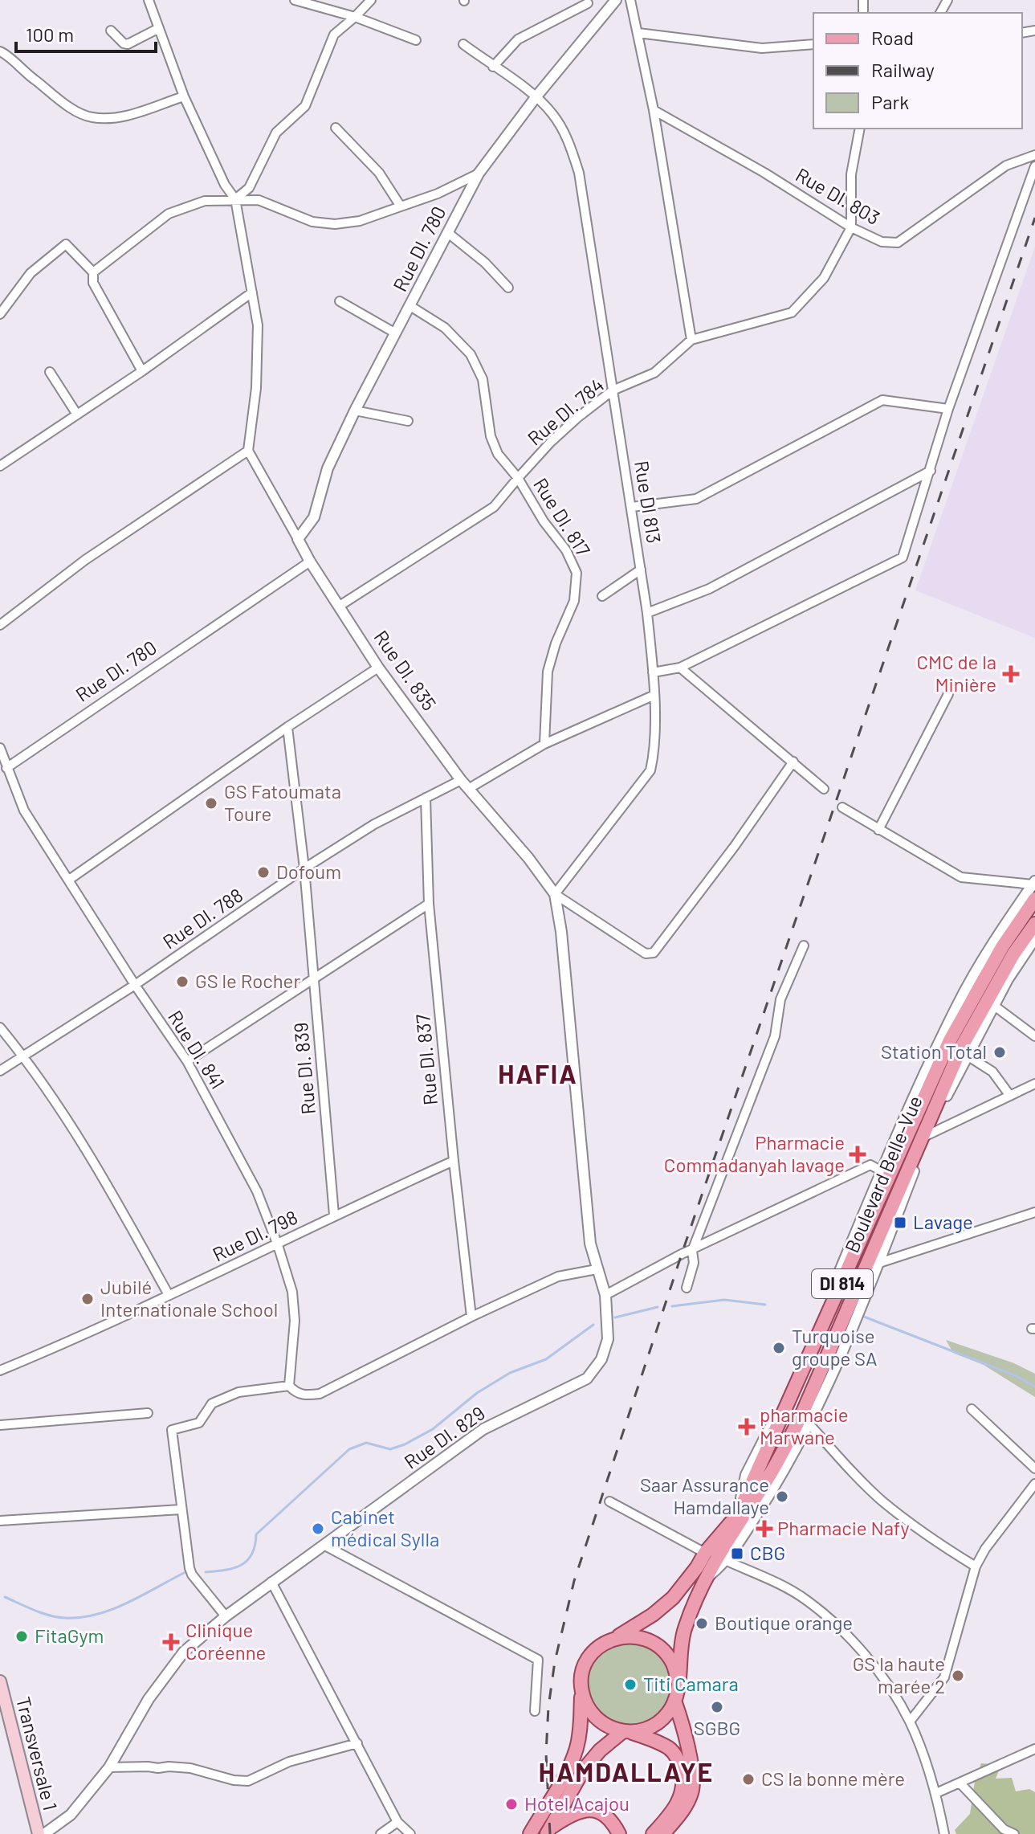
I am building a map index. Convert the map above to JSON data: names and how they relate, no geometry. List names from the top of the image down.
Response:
{
  "streets": {
    "main road": ["Boulevard Belle-Vue", "DI 814", "Transversale 1"],
    "street": [
      "Rue DI. 803",
      "Rue DI. 780",
      "Rue DI. 784",
      "Rue DI 813",
      "Rue DI. 817",
      "Rue DI. 835",
      "Rue DI. 788",
      "Rue DI. 841",
      "Rue DI. 837",
      "Rue DI. 839",
      "Rue DI. 798",
      "Rue DI. 829"
    ]
  },
  "crossings": [
    ["Rue DI. 803", "Rue DI. 784"],
    ["Rue DI. 780", "Rue DI 813"],
    ["Rue DI. 780", "Rue DI. 817"],
    ["Rue DI. 780", "Rue DI. 835"],
    ["Rue DI. 780", "Rue DI. 841"],
    ["Rue DI. 784", "Rue DI 813"],
    ["Rue DI. 784", "Rue DI. 817"],
    ["Rue DI. 784", "Rue DI. 835"],
    ["Rue DI 813", "Rue DI. 835"],
    ["Rue DI 813", "Rue DI. 829"],
    ["Rue DI. 835", "Rue DI. 788"],
    ["Rue DI. 835", "Rue DI. 829"],
    ["Rue DI. 788", "Rue DI. 841"],
    ["Rue DI. 788", "Rue DI. 837"],
    ["Rue DI. 788", "Rue DI. 839"],
    ["Rue DI. 841", "Rue DI. 798"],
    ["Rue DI. 837", "Rue DI. 798"],
    ["Rue DI. 839", "Rue DI. 798"]
  ],
  "districts": ["HAFIA", "HAMDALLAYE"],
  "places": {
    "health": [
      "CMC de la Minière",
      "Pharmacie Commadanyah lavage",
      "pharmacie Marwane",
      "Pharmacie Nafy",
      "Clinique Coréenne"
    ],
    "other": [
      "GS Fatoumata Toure",
      "Dofoum",
      "GS le Rocher",
      "Station Total",
      "Jubilé Internationale School",
      "Turquoise groupe SA",
      "Saar Assurance Hamdallaye",
      "Cabinet médical Sylla",
      "Boutique orange",
      "FitaGym",
      "GS la haute marée 2",
      "Titi Camara",
      "SGBG",
      "CS la bonne mère",
      "Hotel Acajou"
    ],
    "transit": ["Lavage", "CBG"]
  },
  "legend": ["Road", "Railway", "Park"],
  "scale_bar": "100 m"
}
